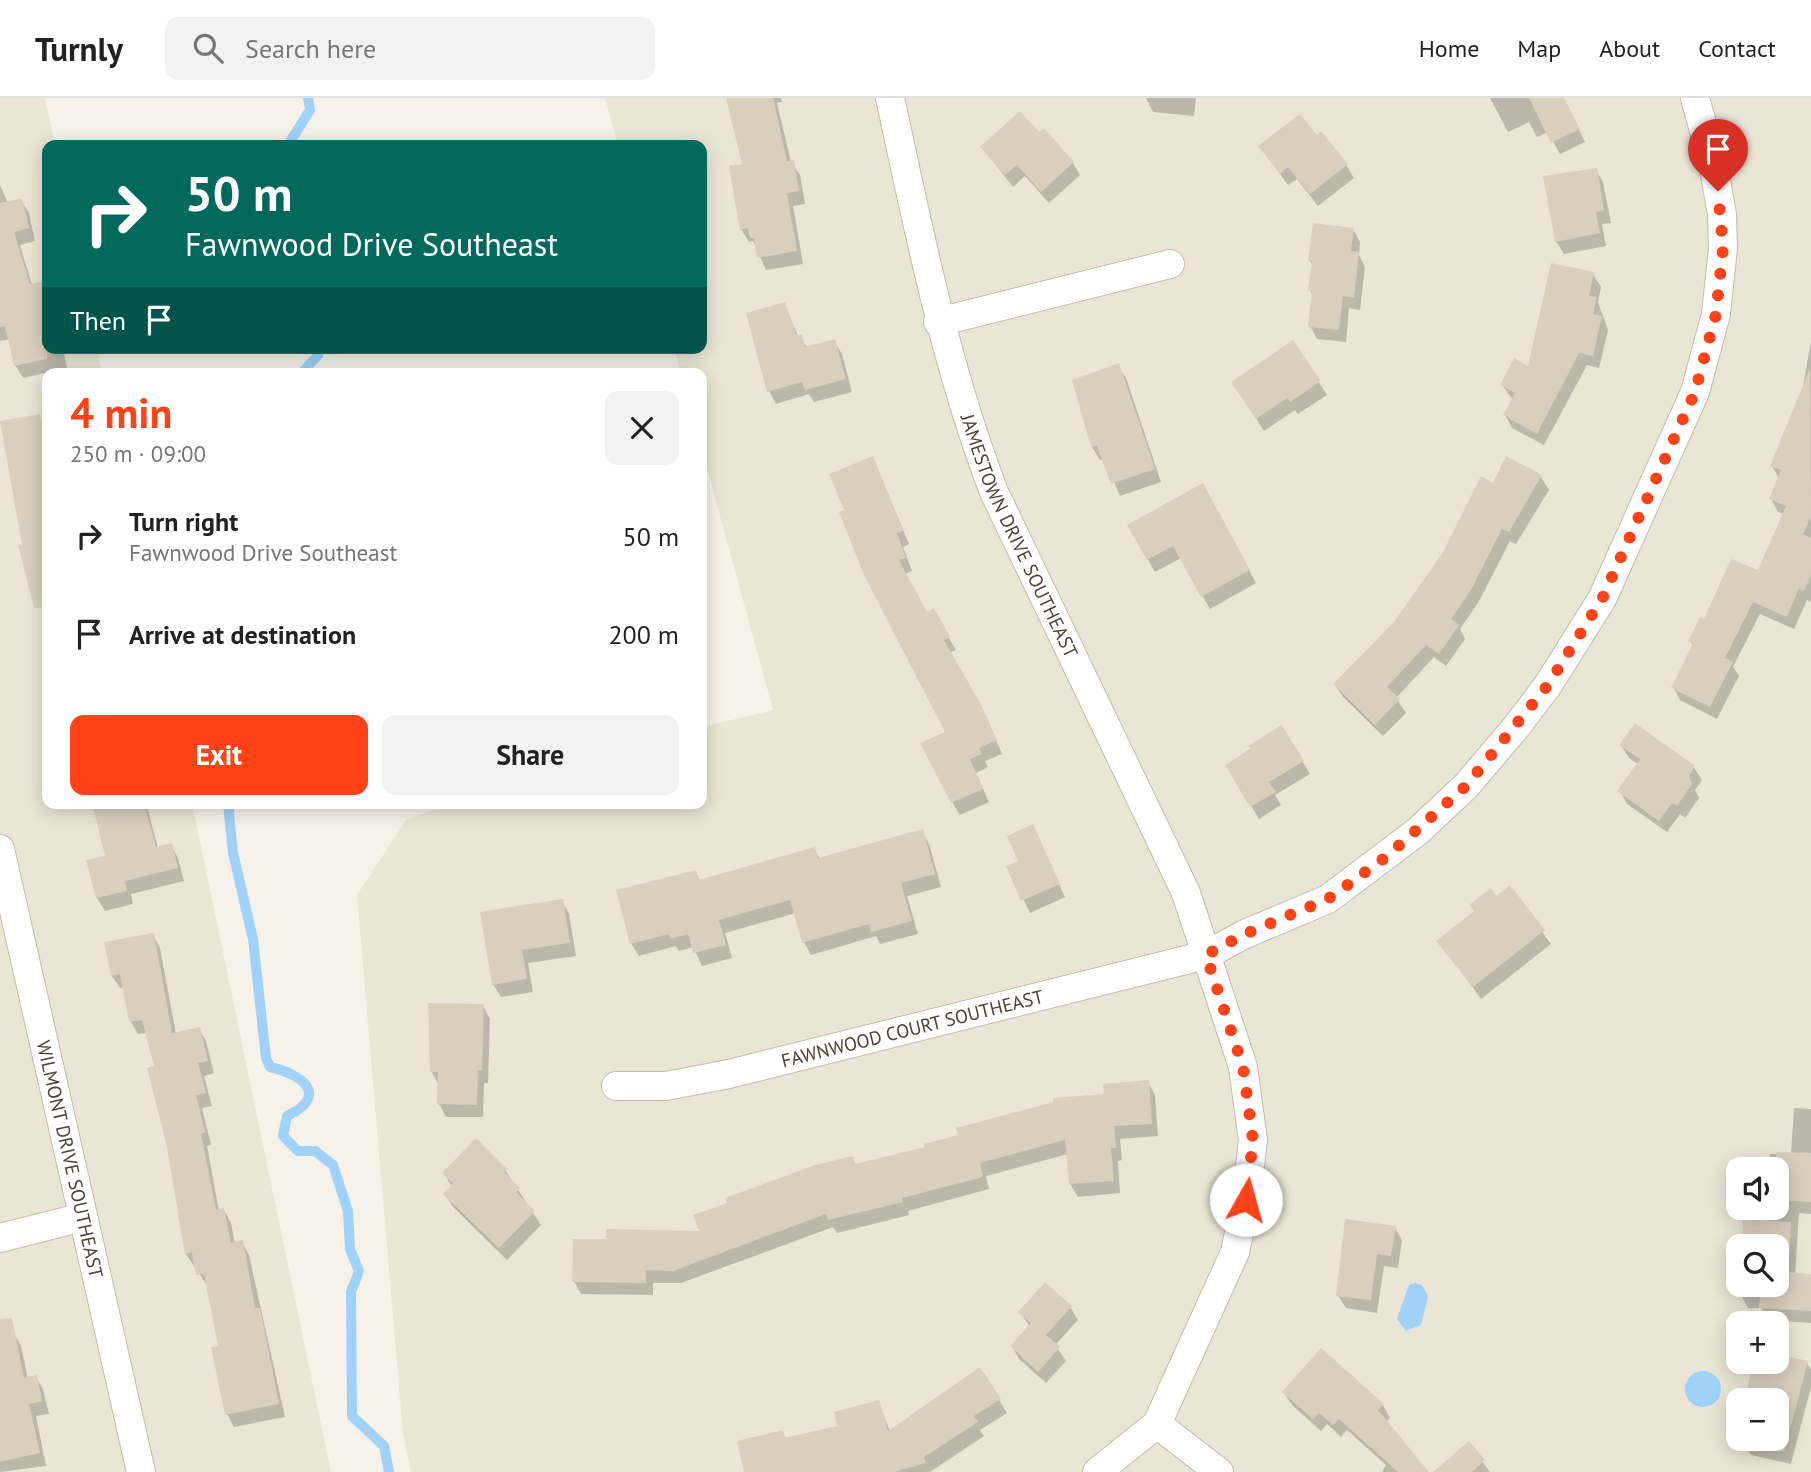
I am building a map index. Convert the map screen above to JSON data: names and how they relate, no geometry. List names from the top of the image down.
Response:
{
  "streets": {
    "street": ["JAMESTOWN DRIVE SOUTHEAST", "FAWNWOOD COURT SOUTHEAST", "WILMONT DRIVE SOUTHEAST"]
  },
  "crossings": [
    ["JAMESTOWN DRIVE SOUTHEAST", "FAWNWOOD COURT SOUTHEAST"]
  ],
  "page": {
    "header": "Turnly",
    "search": "Search here",
    "nav": [
      "Home",
      "Map",
      "About",
      "Contact"
    ],
    "turn": ["50 m", "Fawnwood Drive Southeast"],
    "then": "Then",
    "heading": ["4 min", "250 m · 09:00"],
    "list": [
      {
        "name": "Turn right",
        "note": "Fawnwood Drive Southeast",
        "value": "50 m"
      },
      {
        "name": "Arrive at destination",
        "value": "200 m"
      }
    ],
    "buttons": ["Exit", "Share"],
    "map_buttons": ["+", "−"]
  }
}
